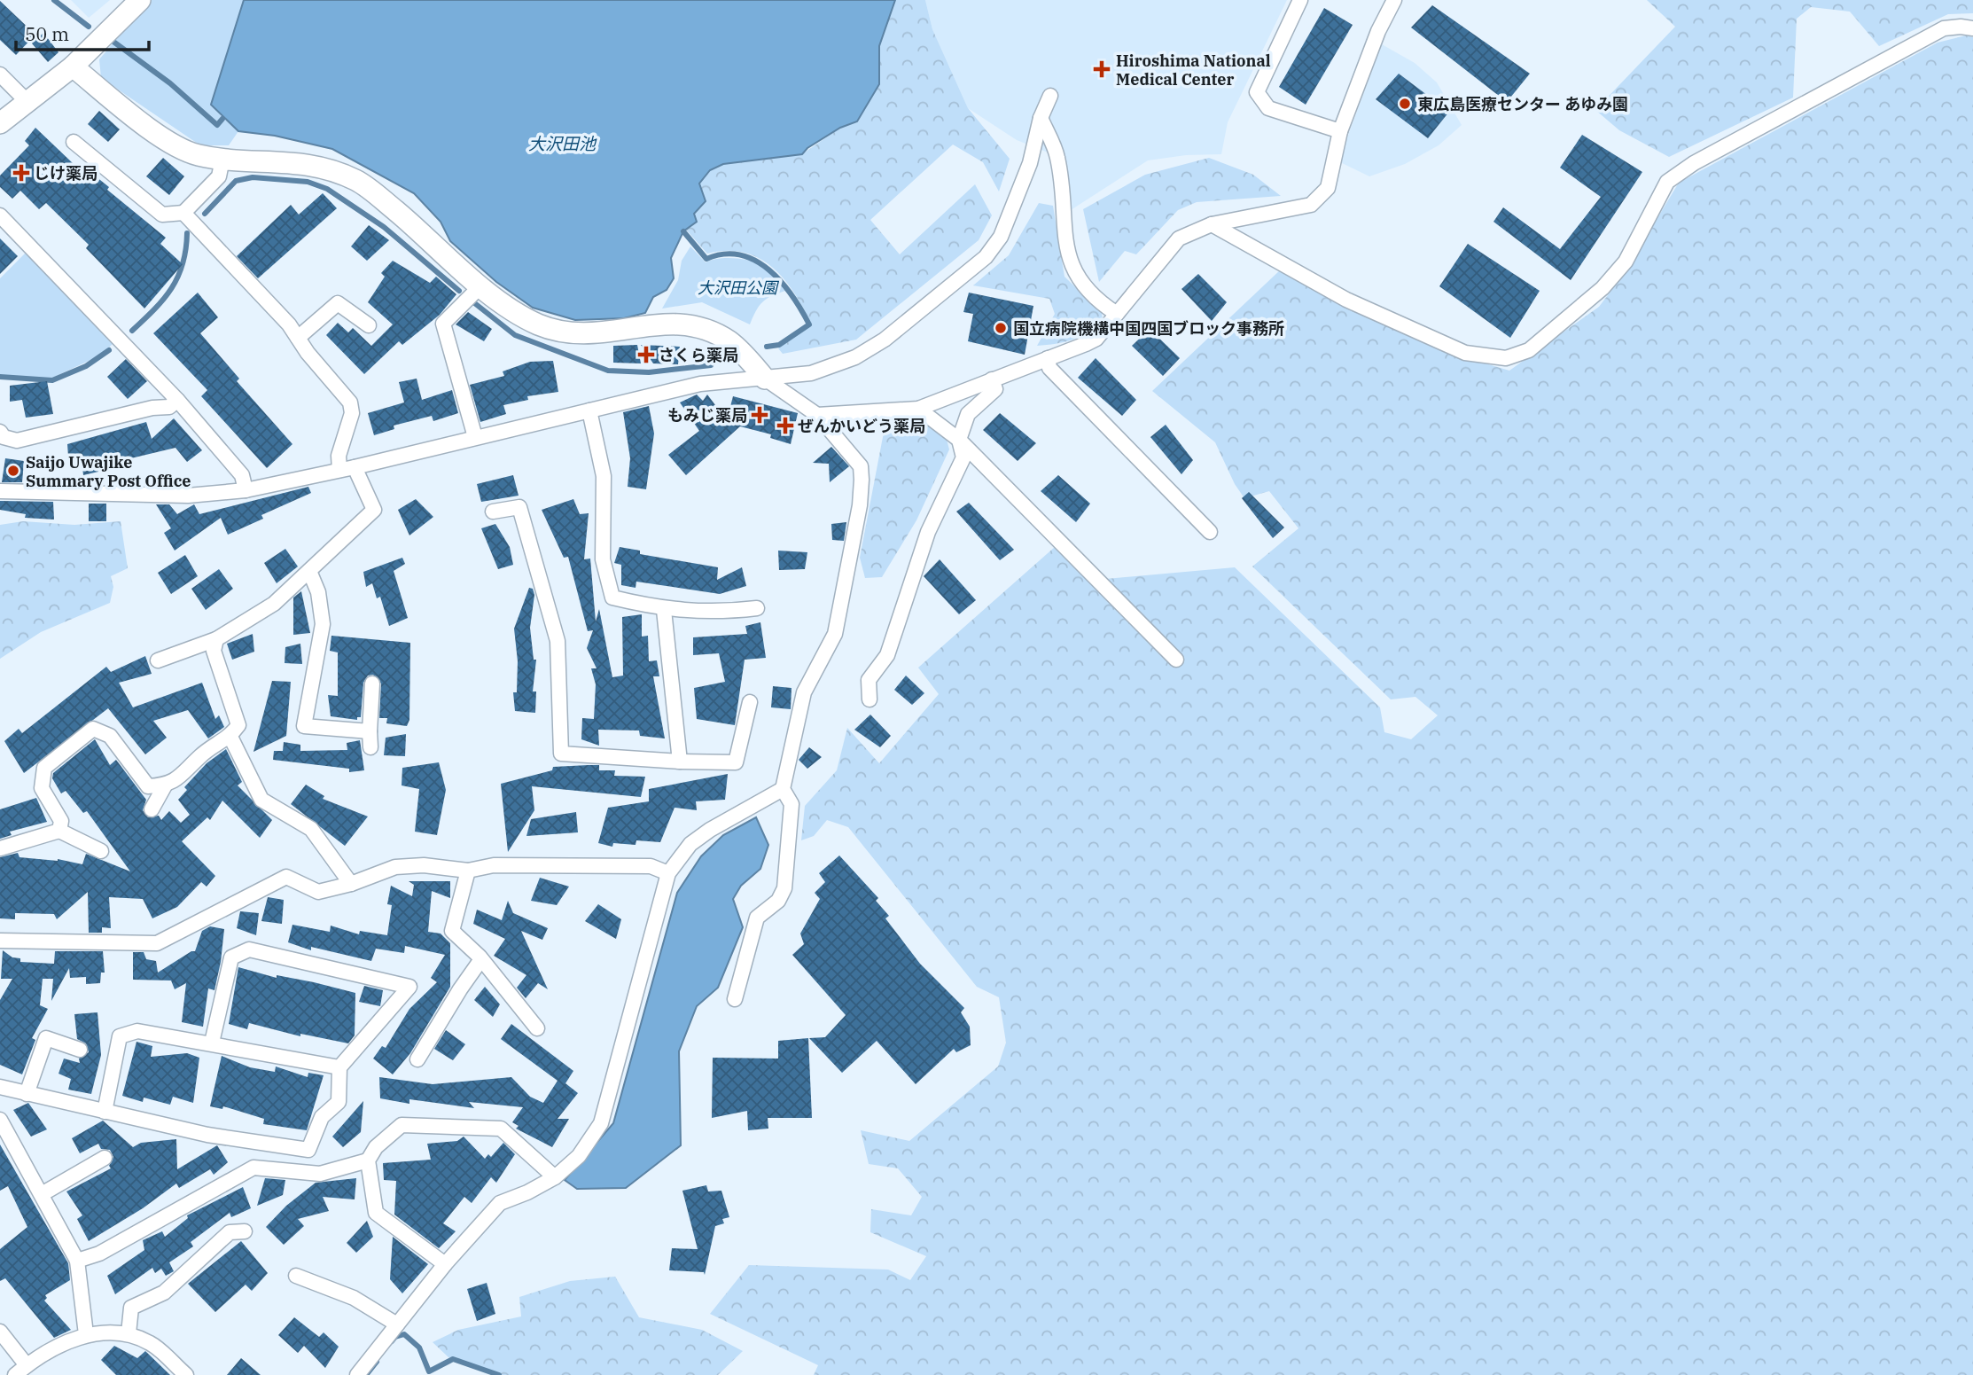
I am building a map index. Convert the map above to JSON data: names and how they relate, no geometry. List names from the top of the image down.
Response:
{
  "water": ["大沢田池"],
  "parks": ["大沢田公園"],
  "places": {
    "health": [
      "Hiroshima National Medical Center",
      "じけ薬局",
      "さくら薬局",
      "もみじ薬局",
      "ぜんかいどう薬局"
    ],
    "other": ["東広島医療センター あゆみ園", "国立病院機構中国四国ブロック事務所", "Saijo Uwajike Summary Post Office"]
  },
  "scale_bar": "50 m"
}
